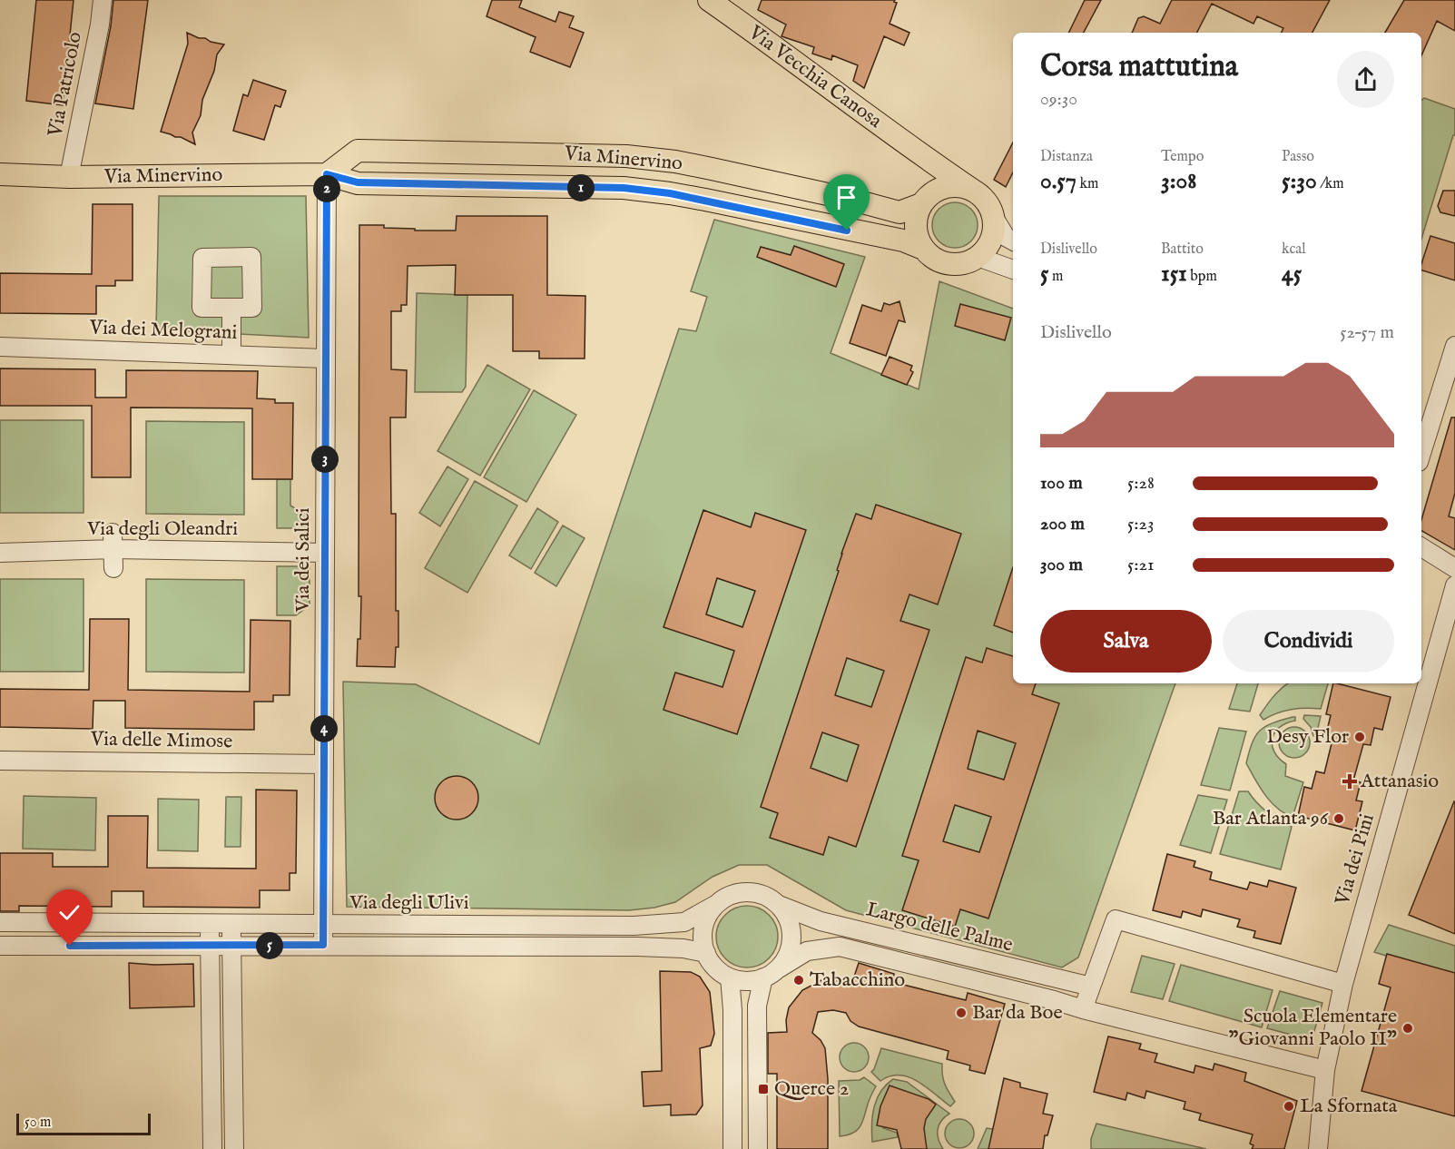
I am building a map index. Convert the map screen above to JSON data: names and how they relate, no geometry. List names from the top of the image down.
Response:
{
  "streets": {
    "main road": ["Via Vecchia Canosa", "Via Minervino"],
    "street": [
      "Via Patricolo",
      "Via dei Melograni",
      "Via degli Oleandri",
      "Via dei Salici",
      "Via delle Mimose",
      "Via dei Pini",
      "Via degli Ulivi",
      "Largo delle Palme"
    ]
  },
  "crossings": [
    ["Via Vecchia Canosa", "Via Minervino"],
    ["Via Patricolo", "Via Minervino"],
    ["Via Minervino", "Via dei Salici"],
    ["Via dei Melograni", "Via dei Salici"],
    ["Via degli Oleandri", "Via dei Salici"],
    ["Via dei Salici", "Via delle Mimose"],
    ["Via dei Salici", "Via degli Ulivi"],
    ["Via degli Ulivi", "Largo delle Palme"]
  ],
  "places": {
    "other": [
      "Desy Flor",
      "Bar Atlanta 96",
      "Tabacchino",
      "Bar da Boe",
      "Scuola Elementare \"Giovanni Paolo II\"",
      "La Sfornata"
    ],
    "health": ["Attanasio"],
    "transit": ["Querce 2"]
  },
  "scale_bar": "50 m",
  "page": {
    "heading": ["Corsa mattutina", "09:30"],
    "stats": [
      ["Distanza", "0.57 km"],
      ["Tempo", "3:08"],
      ["Passo", "5:30 /km"],
      ["Dislivello", "5 m"],
      ["Battito", "151 bpm"],
      ["kcal", "45"]
    ],
    "pins": [
      "1",
      "2",
      "3",
      "4",
      "5"
    ],
    "chart": ["Dislivello", "52–57 m"],
    "list": [
      {
        "name": "100 m",
        "note": "5:28"
      },
      {
        "name": "200 m",
        "note": "5:23"
      },
      {
        "name": "300 m",
        "note": "5:21"
      }
    ],
    "buttons": ["Salva", "Condividi"],
    "scale": "50 m"
  }
}
